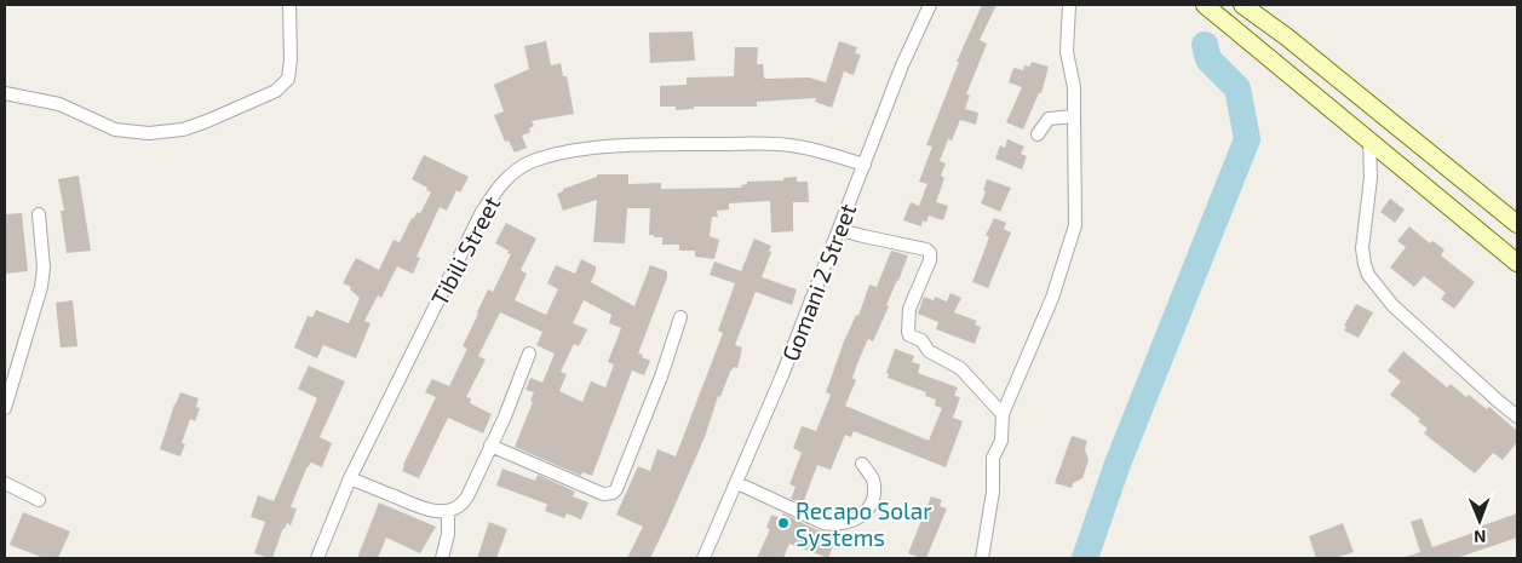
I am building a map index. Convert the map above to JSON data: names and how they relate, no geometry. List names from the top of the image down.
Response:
{
  "streets": {
    "street": ["Tibili Street", "Gomani 2 Street"]
  },
  "crossings": [
    ["Tibili Street", "Gomani 2 Street"]
  ],
  "places": ["Recapo Solar Systems"],
  "north": "bottom"
}
